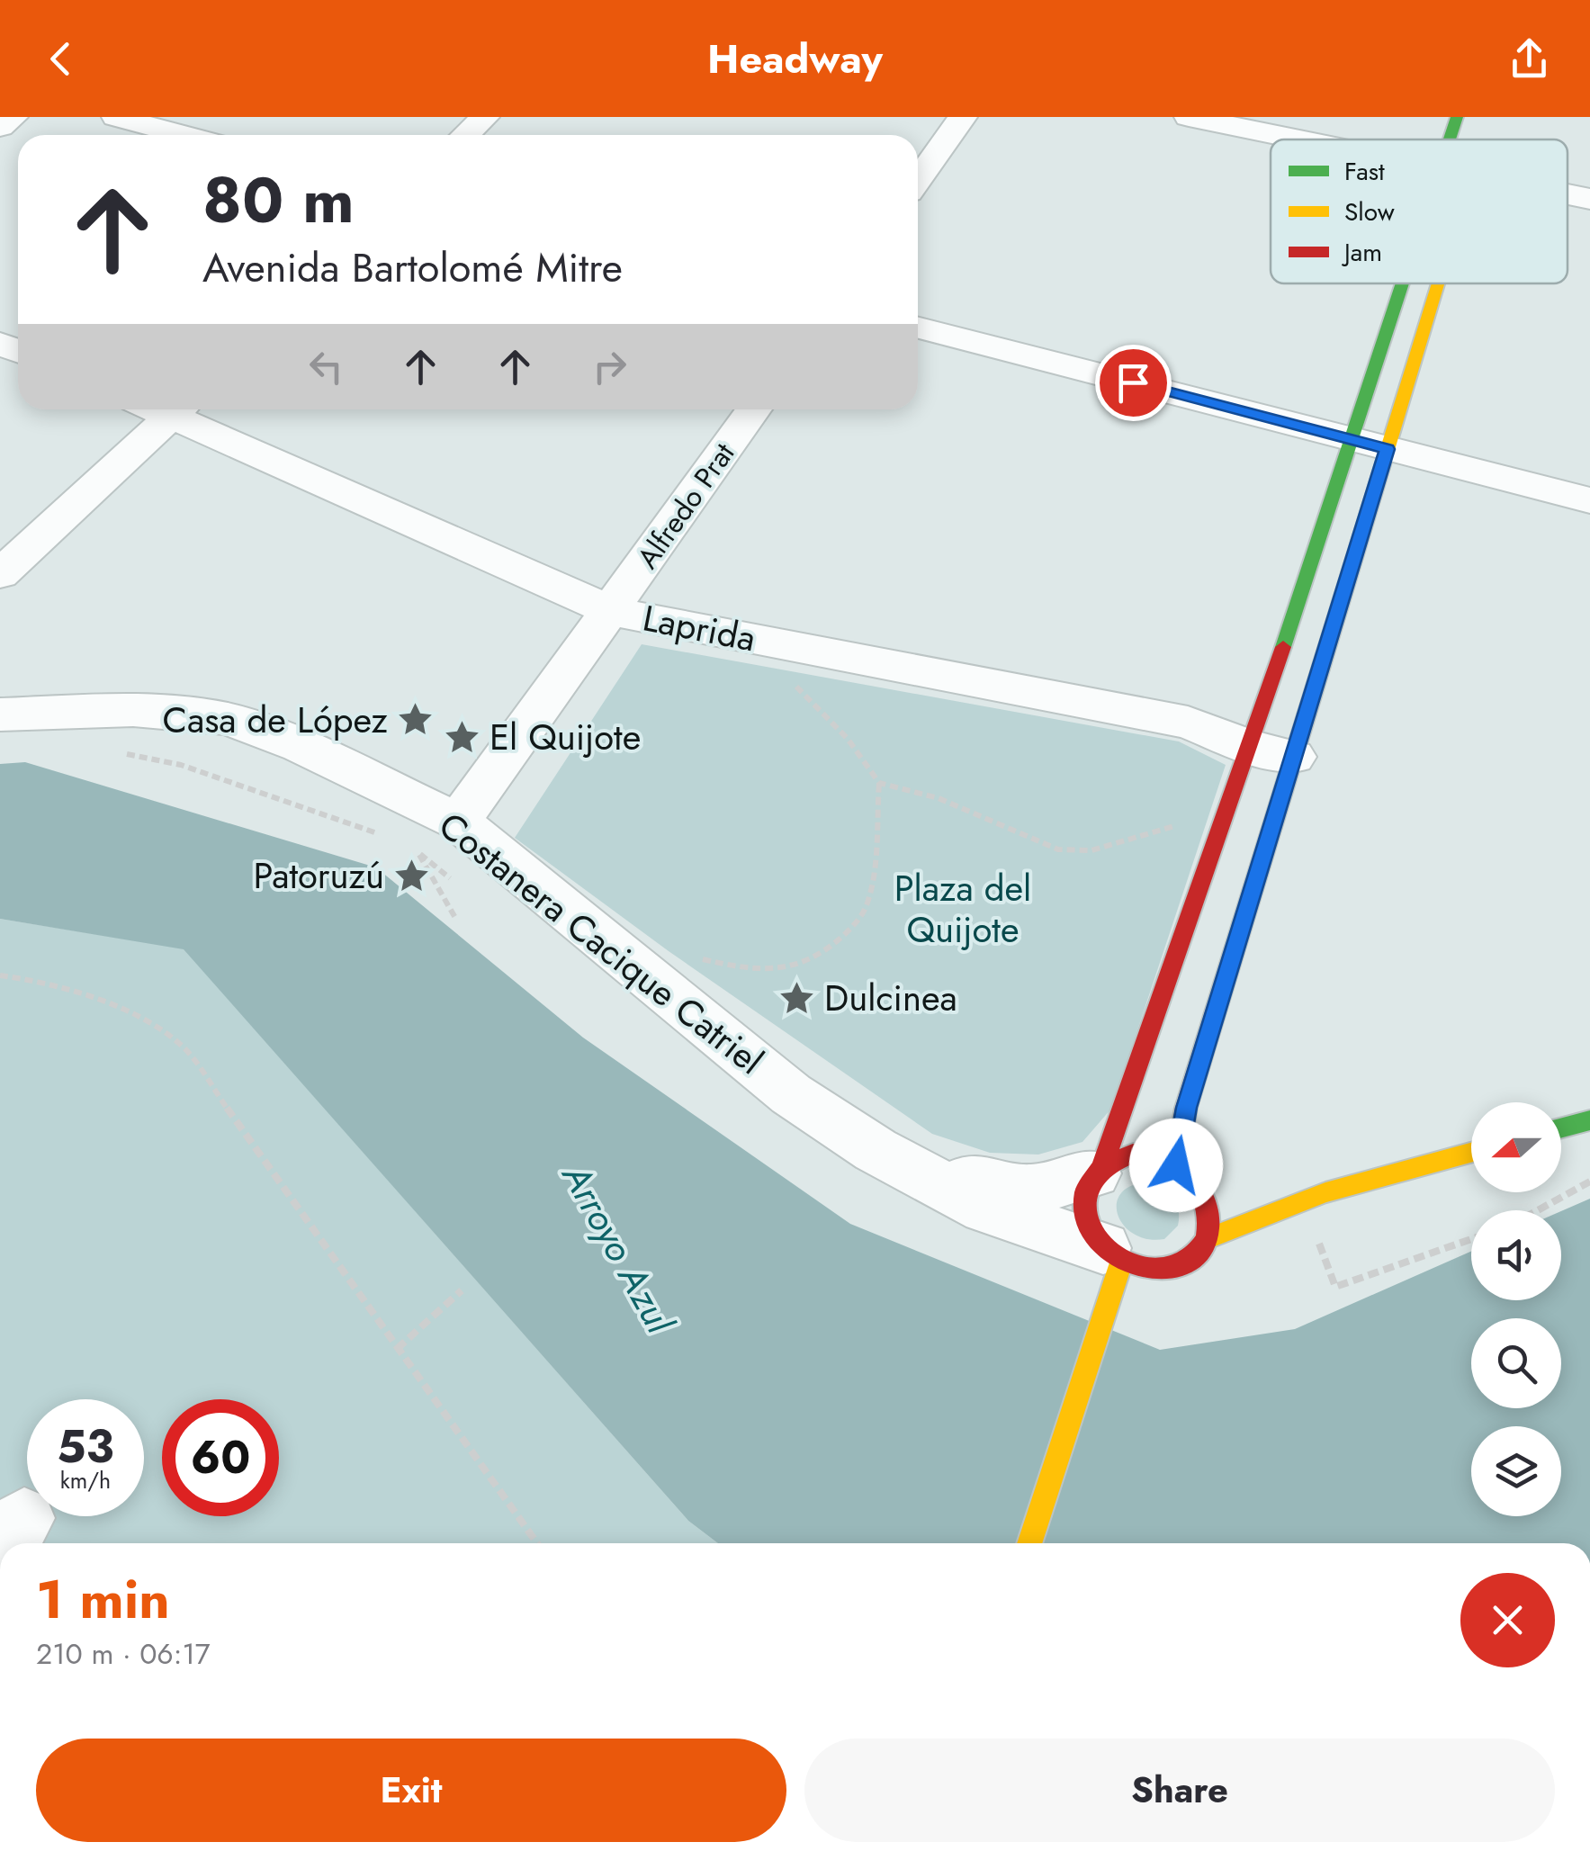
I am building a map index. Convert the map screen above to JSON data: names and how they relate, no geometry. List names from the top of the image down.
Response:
{
  "streets": {
    "street": ["Alfredo Prat", "Laprida", "Costanera Cacique Catriel"]
  },
  "crossings": [
    ["Alfredo Prat", "Laprida"],
    ["Alfredo Prat", "Costanera Cacique Catriel"]
  ],
  "water": ["Arroyo Azul"],
  "parks": ["Plaza del Quijote"],
  "places": {
    "place": [
      "Casa de López",
      "El Quijote",
      "Patoruzú",
      "Dulcinea"
    ]
  },
  "legend": ["Fast", "Slow", "Jam"],
  "north": "left",
  "page": {
    "header": "Headway",
    "turn": ["80 m", "Avenida Bartolomé Mitre"],
    "speed": "53 km/h",
    "limit": "60",
    "heading": ["1 min", "210 m · 06:17"],
    "buttons": ["Exit", "Share"]
  }
}
